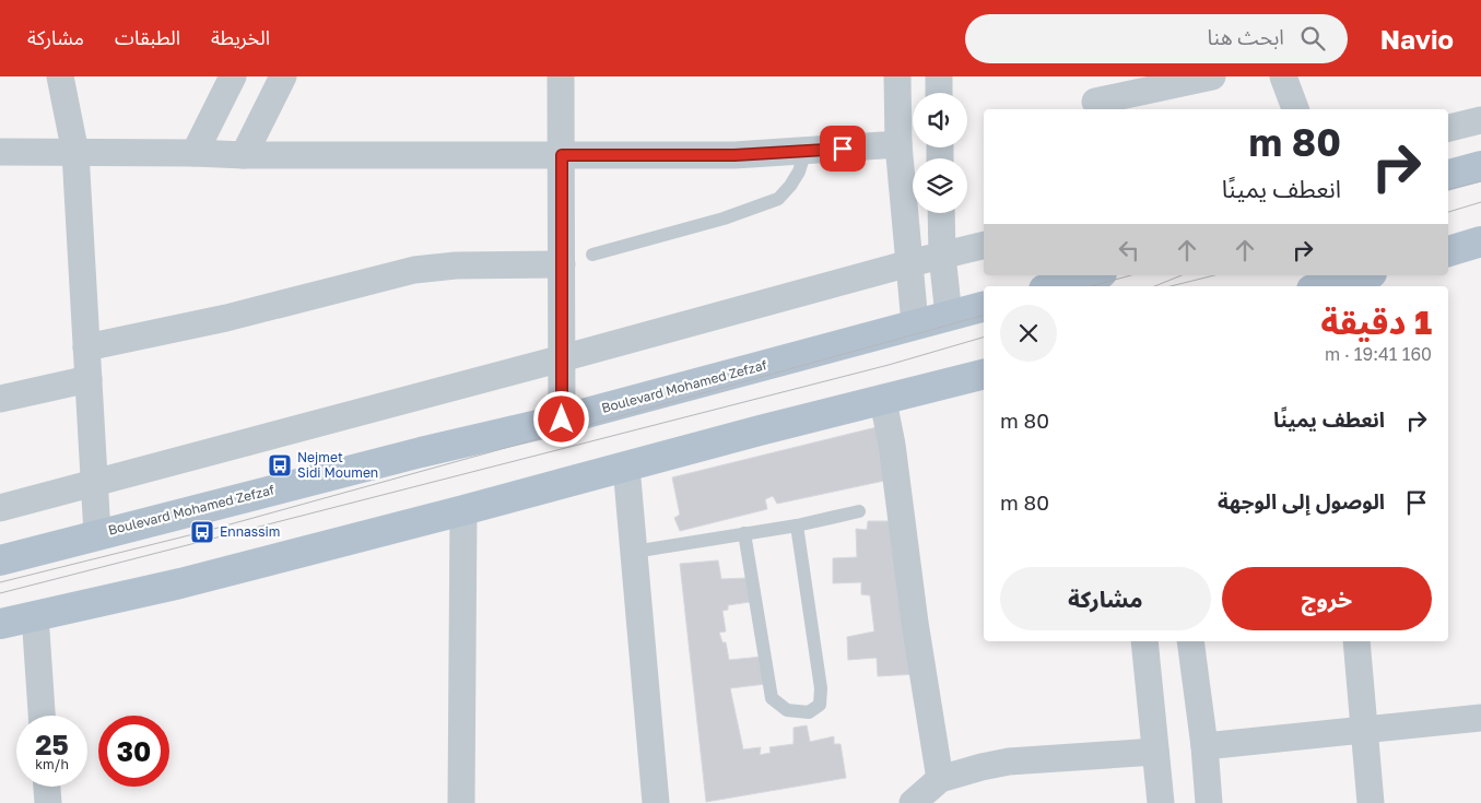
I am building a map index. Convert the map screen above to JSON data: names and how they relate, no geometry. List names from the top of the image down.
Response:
{
  "streets": {
    "main road": ["Boulevard Mohamed Zefzaf"]
  },
  "places": {
    "bus stop": ["Nejmet Sidi Moumen", "Ennassim"]
  },
  "page": {
    "header": "Navio",
    "search": "ابحث هنا",
    "nav": ["الخريطة", "الطبقات", "مشاركة"],
    "turn": ["80 m", "انعطف يمينًا"],
    "heading": ["1 دقيقة", "160 m · 19:41"],
    "list": [
      {
        "name": "انعطف يمينًا",
        "value": "80 m"
      },
      {
        "name": "الوصول إلى الوجهة",
        "value": "80 m"
      }
    ],
    "buttons": ["خروج", "مشاركة"],
    "speed": "25 km/h",
    "limit": "30"
  }
}
